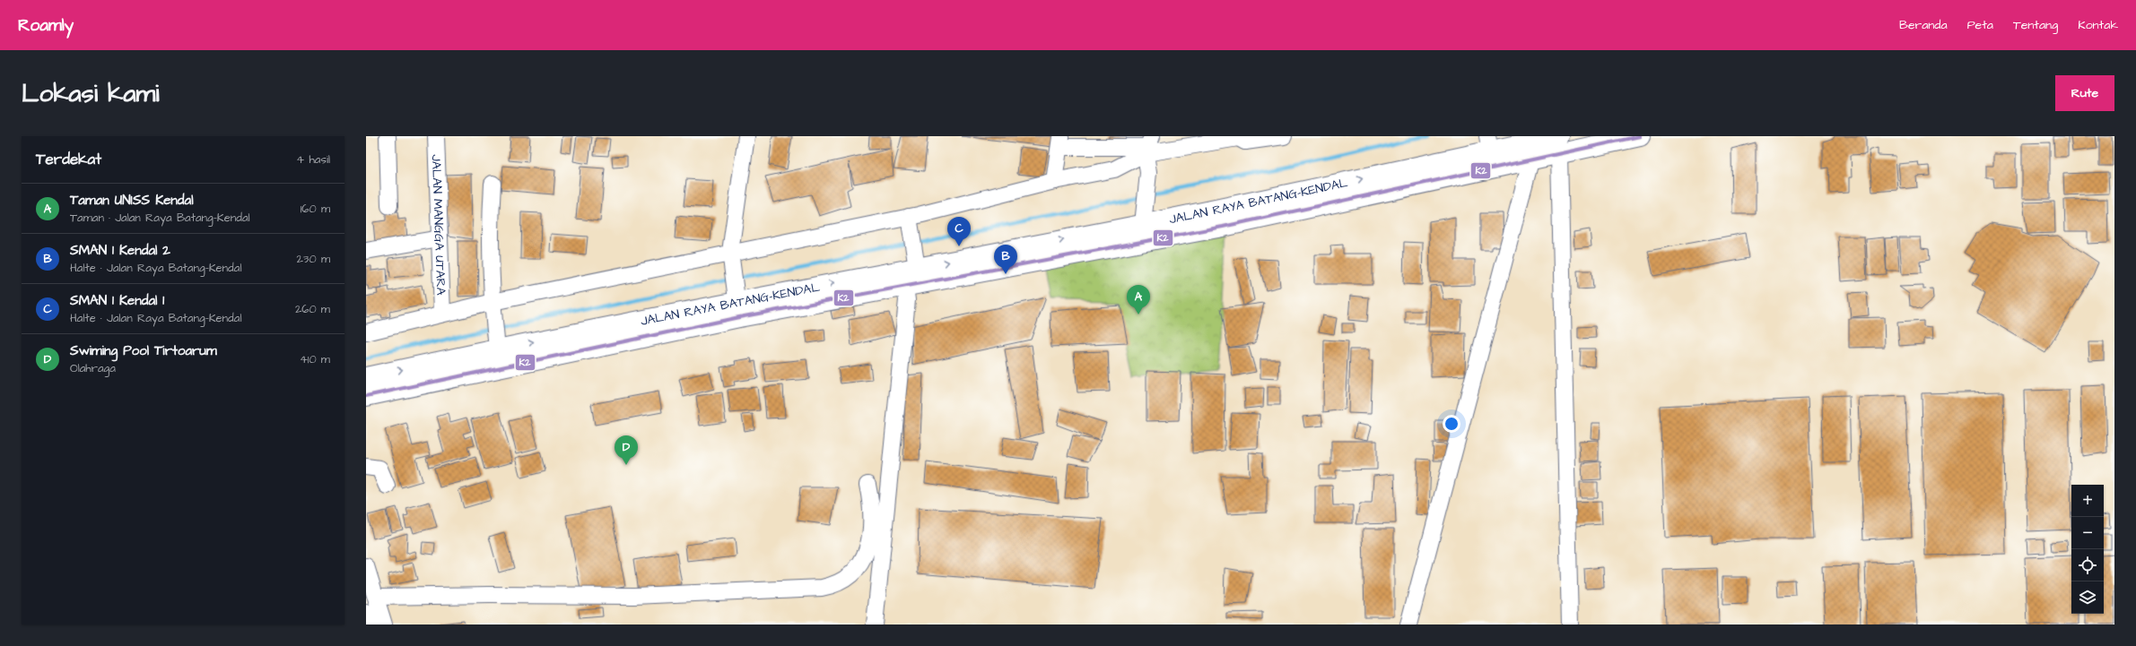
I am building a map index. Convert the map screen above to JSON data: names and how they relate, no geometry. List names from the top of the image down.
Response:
{
  "streets": {
    "highway": ["JALAN RAYA BATANG-KENDAL"],
    "street": ["JALAN MANGGA UTARA"]
  },
  "lines": ["transit line K2"],
  "page": {
    "header": "Roamly",
    "nav": [
      "Beranda",
      "Peta",
      "Tentang",
      "Kontak"
    ],
    "buttons": "Rute",
    "title": "Lokasi kami",
    "heading": ["Terdekat", "4 hasil"],
    "list": [
      {
        "mark": "A",
        "name": "Taman UNISS Kendal",
        "note": "Taman · Jalan Raya Batang-Kendal",
        "value": "160 m"
      },
      {
        "mark": "B",
        "name": "SMAN 1 Kendal 2",
        "note": "Halte · Jalan Raya Batang-Kendal",
        "value": "230 m"
      },
      {
        "mark": "C",
        "name": "SMAN 1 Kendal 1",
        "note": "Halte · Jalan Raya Batang-Kendal",
        "value": "260 m"
      },
      {
        "mark": "D",
        "name": "Swiming Pool Tirtoarum",
        "note": "Olahraga",
        "value": "410 m"
      }
    ],
    "pins": [
      "C",
      "B",
      "A",
      "D"
    ],
    "map_buttons": ["+", "−"]
  }
}
